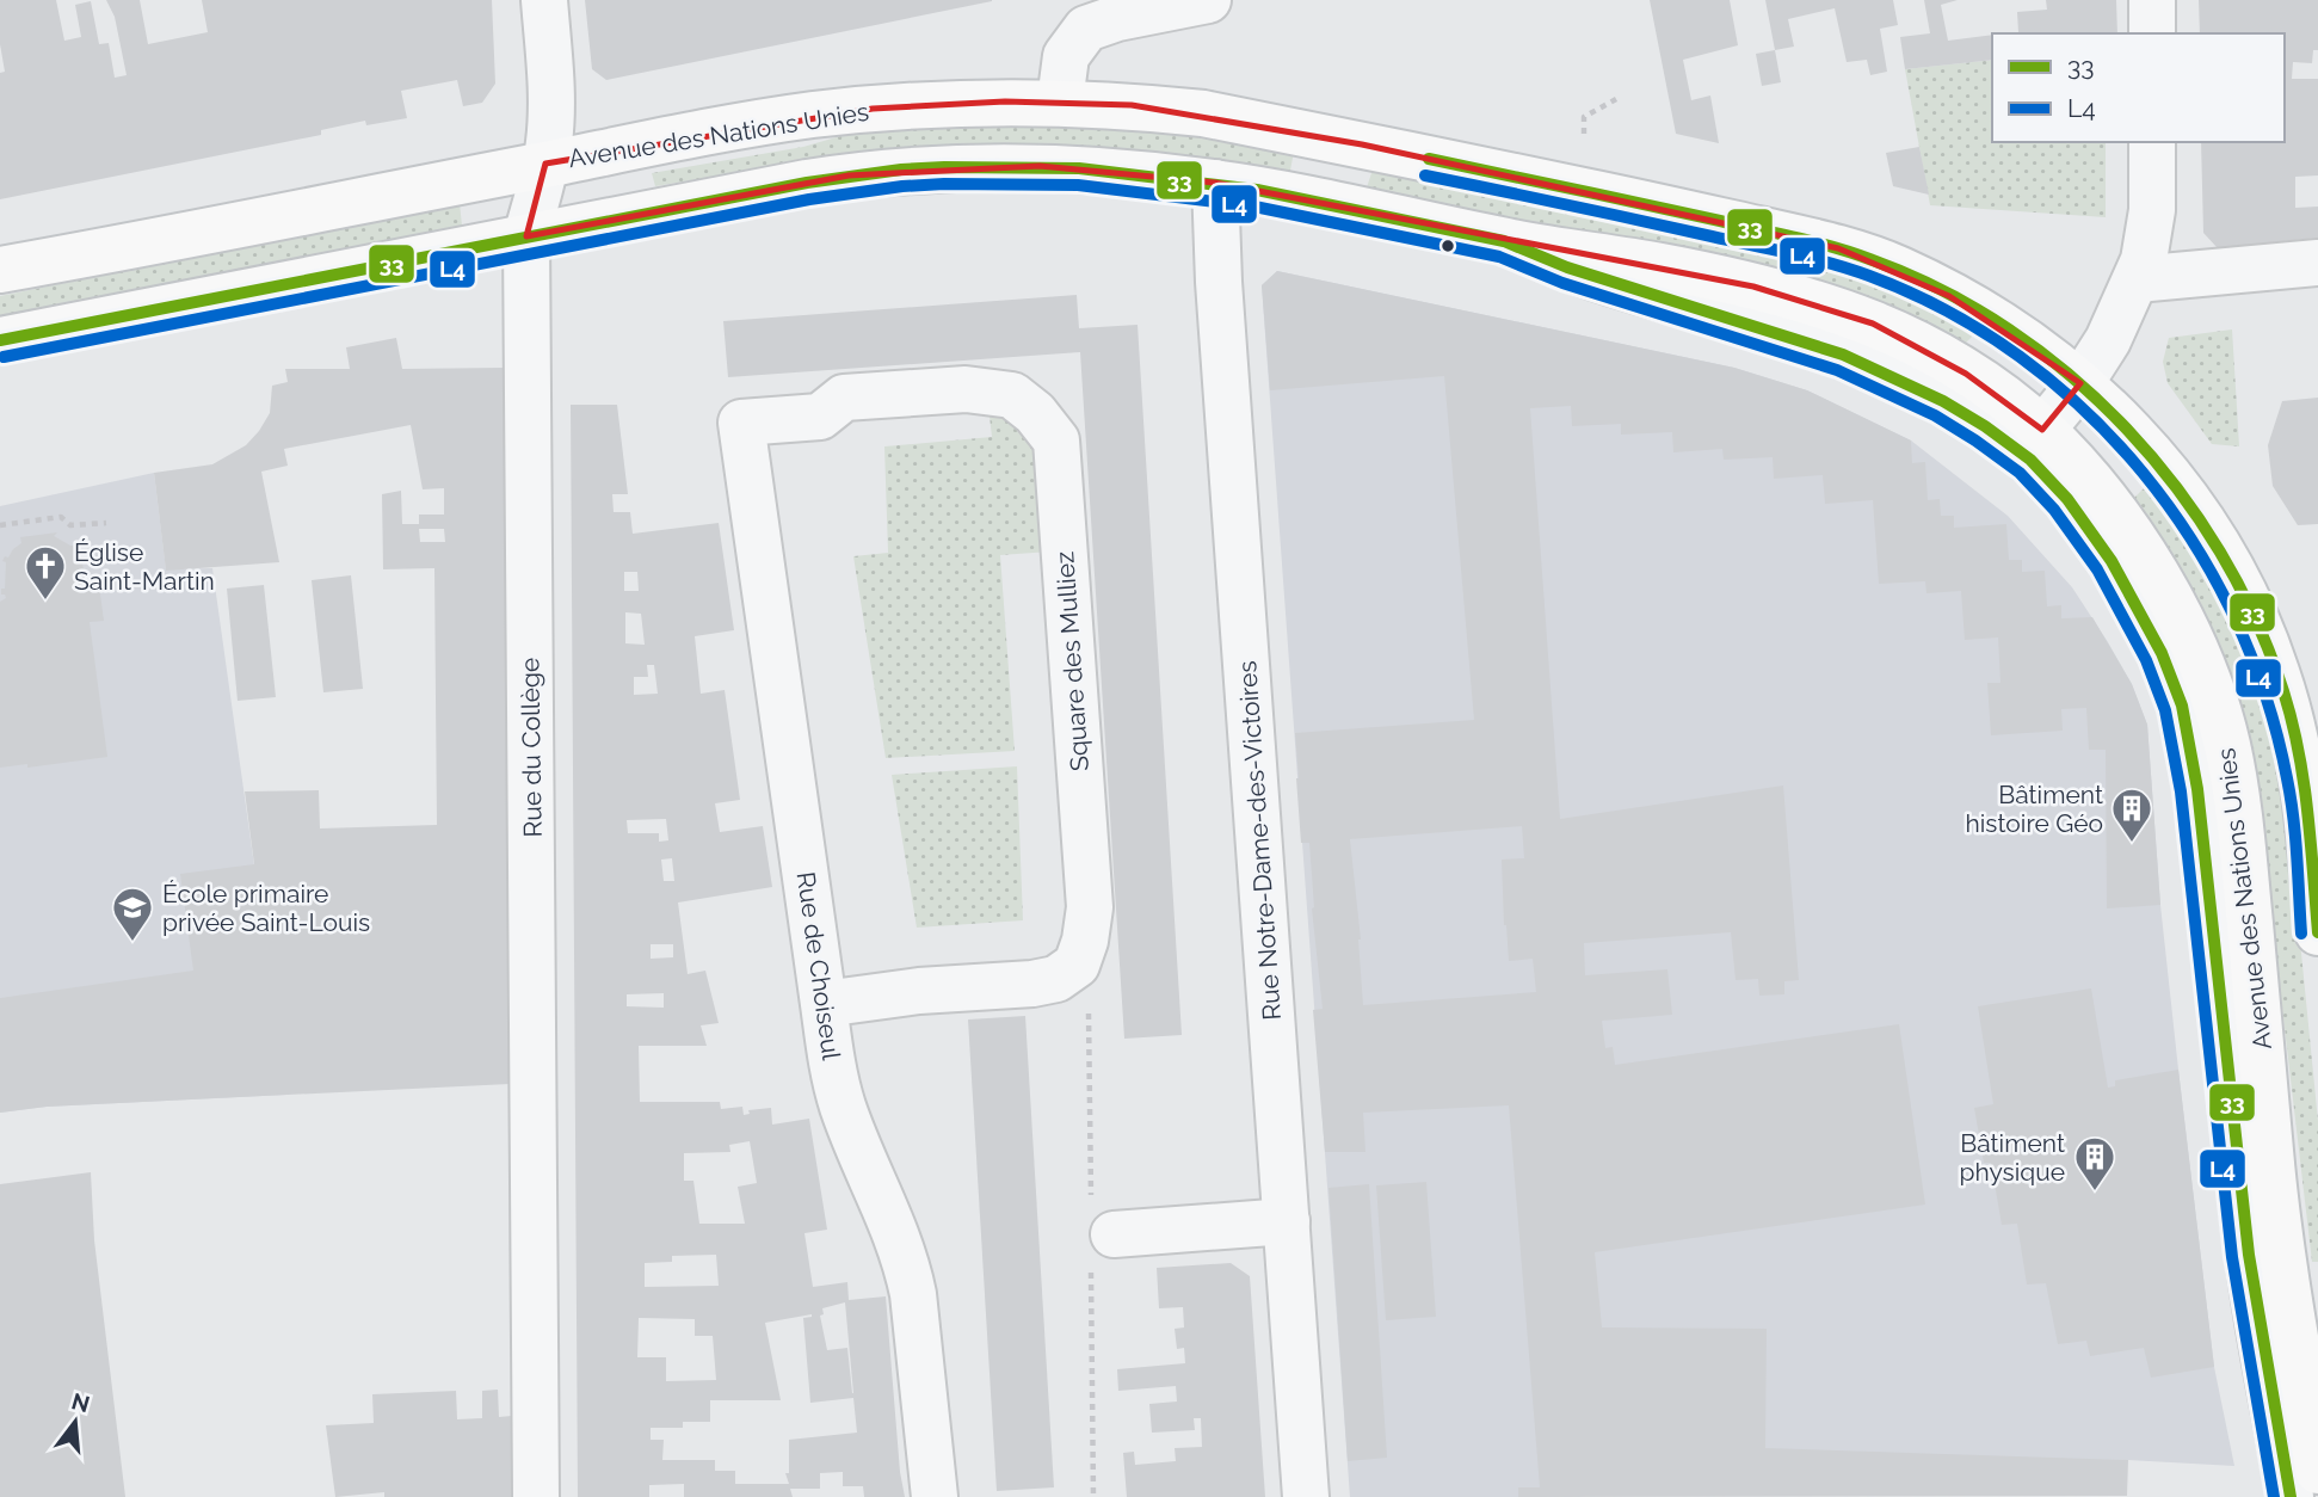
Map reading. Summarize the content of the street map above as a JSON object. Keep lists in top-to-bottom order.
{
  "streets": {
    "main road": ["Avenue des Nations Unies"],
    "street": [
      "Square des Mulliez",
      "Rue du Collège",
      "Rue Notre-Dame-des-Victoires",
      "Rue de Choiseul"
    ]
  },
  "crossings": [
    ["Avenue des Nations Unies", "Rue du Collège"],
    ["Avenue des Nations Unies", "Rue Notre-Dame-des-Victoires"],
    ["Square des Mulliez", "Rue de Choiseul"]
  ],
  "places": {
    "church": ["Église Saint-Martin"],
    "building": ["Bâtiment histoire Géo", "Bâtiment physique"],
    "school or university": ["École primaire privée Saint-Louis"]
  },
  "lines": ["transit line 33", "transit line L4"],
  "legend": ["33", "L4"],
  "north": "top"
}
